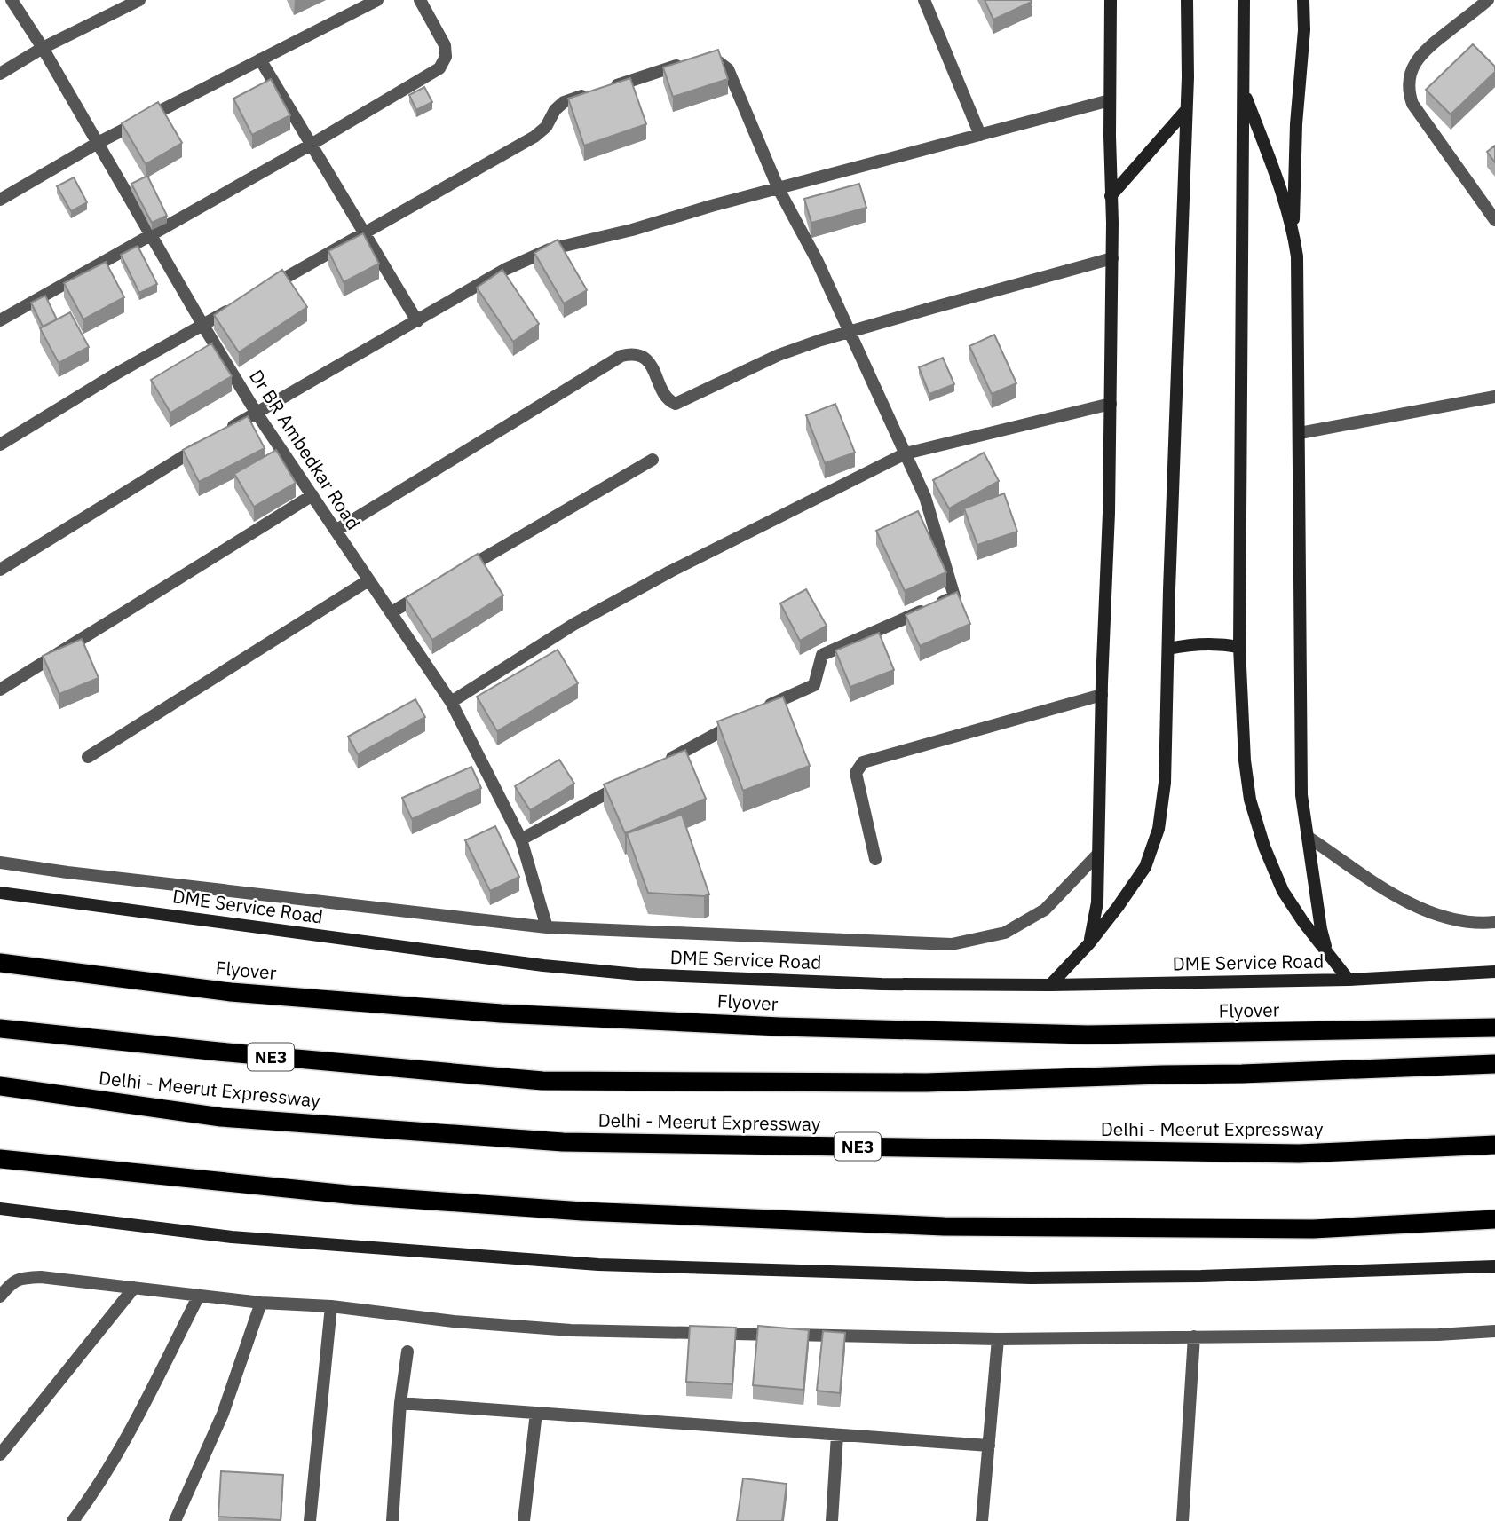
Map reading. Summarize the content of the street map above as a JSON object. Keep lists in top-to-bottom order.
{
  "streets": {
    "highway": ["Flyover", "NE3", "Delhi - Meerut Expressway"],
    "main road": ["DME Service Road"],
    "street": ["Dr BR Ambedkar Road"]
  }
}
